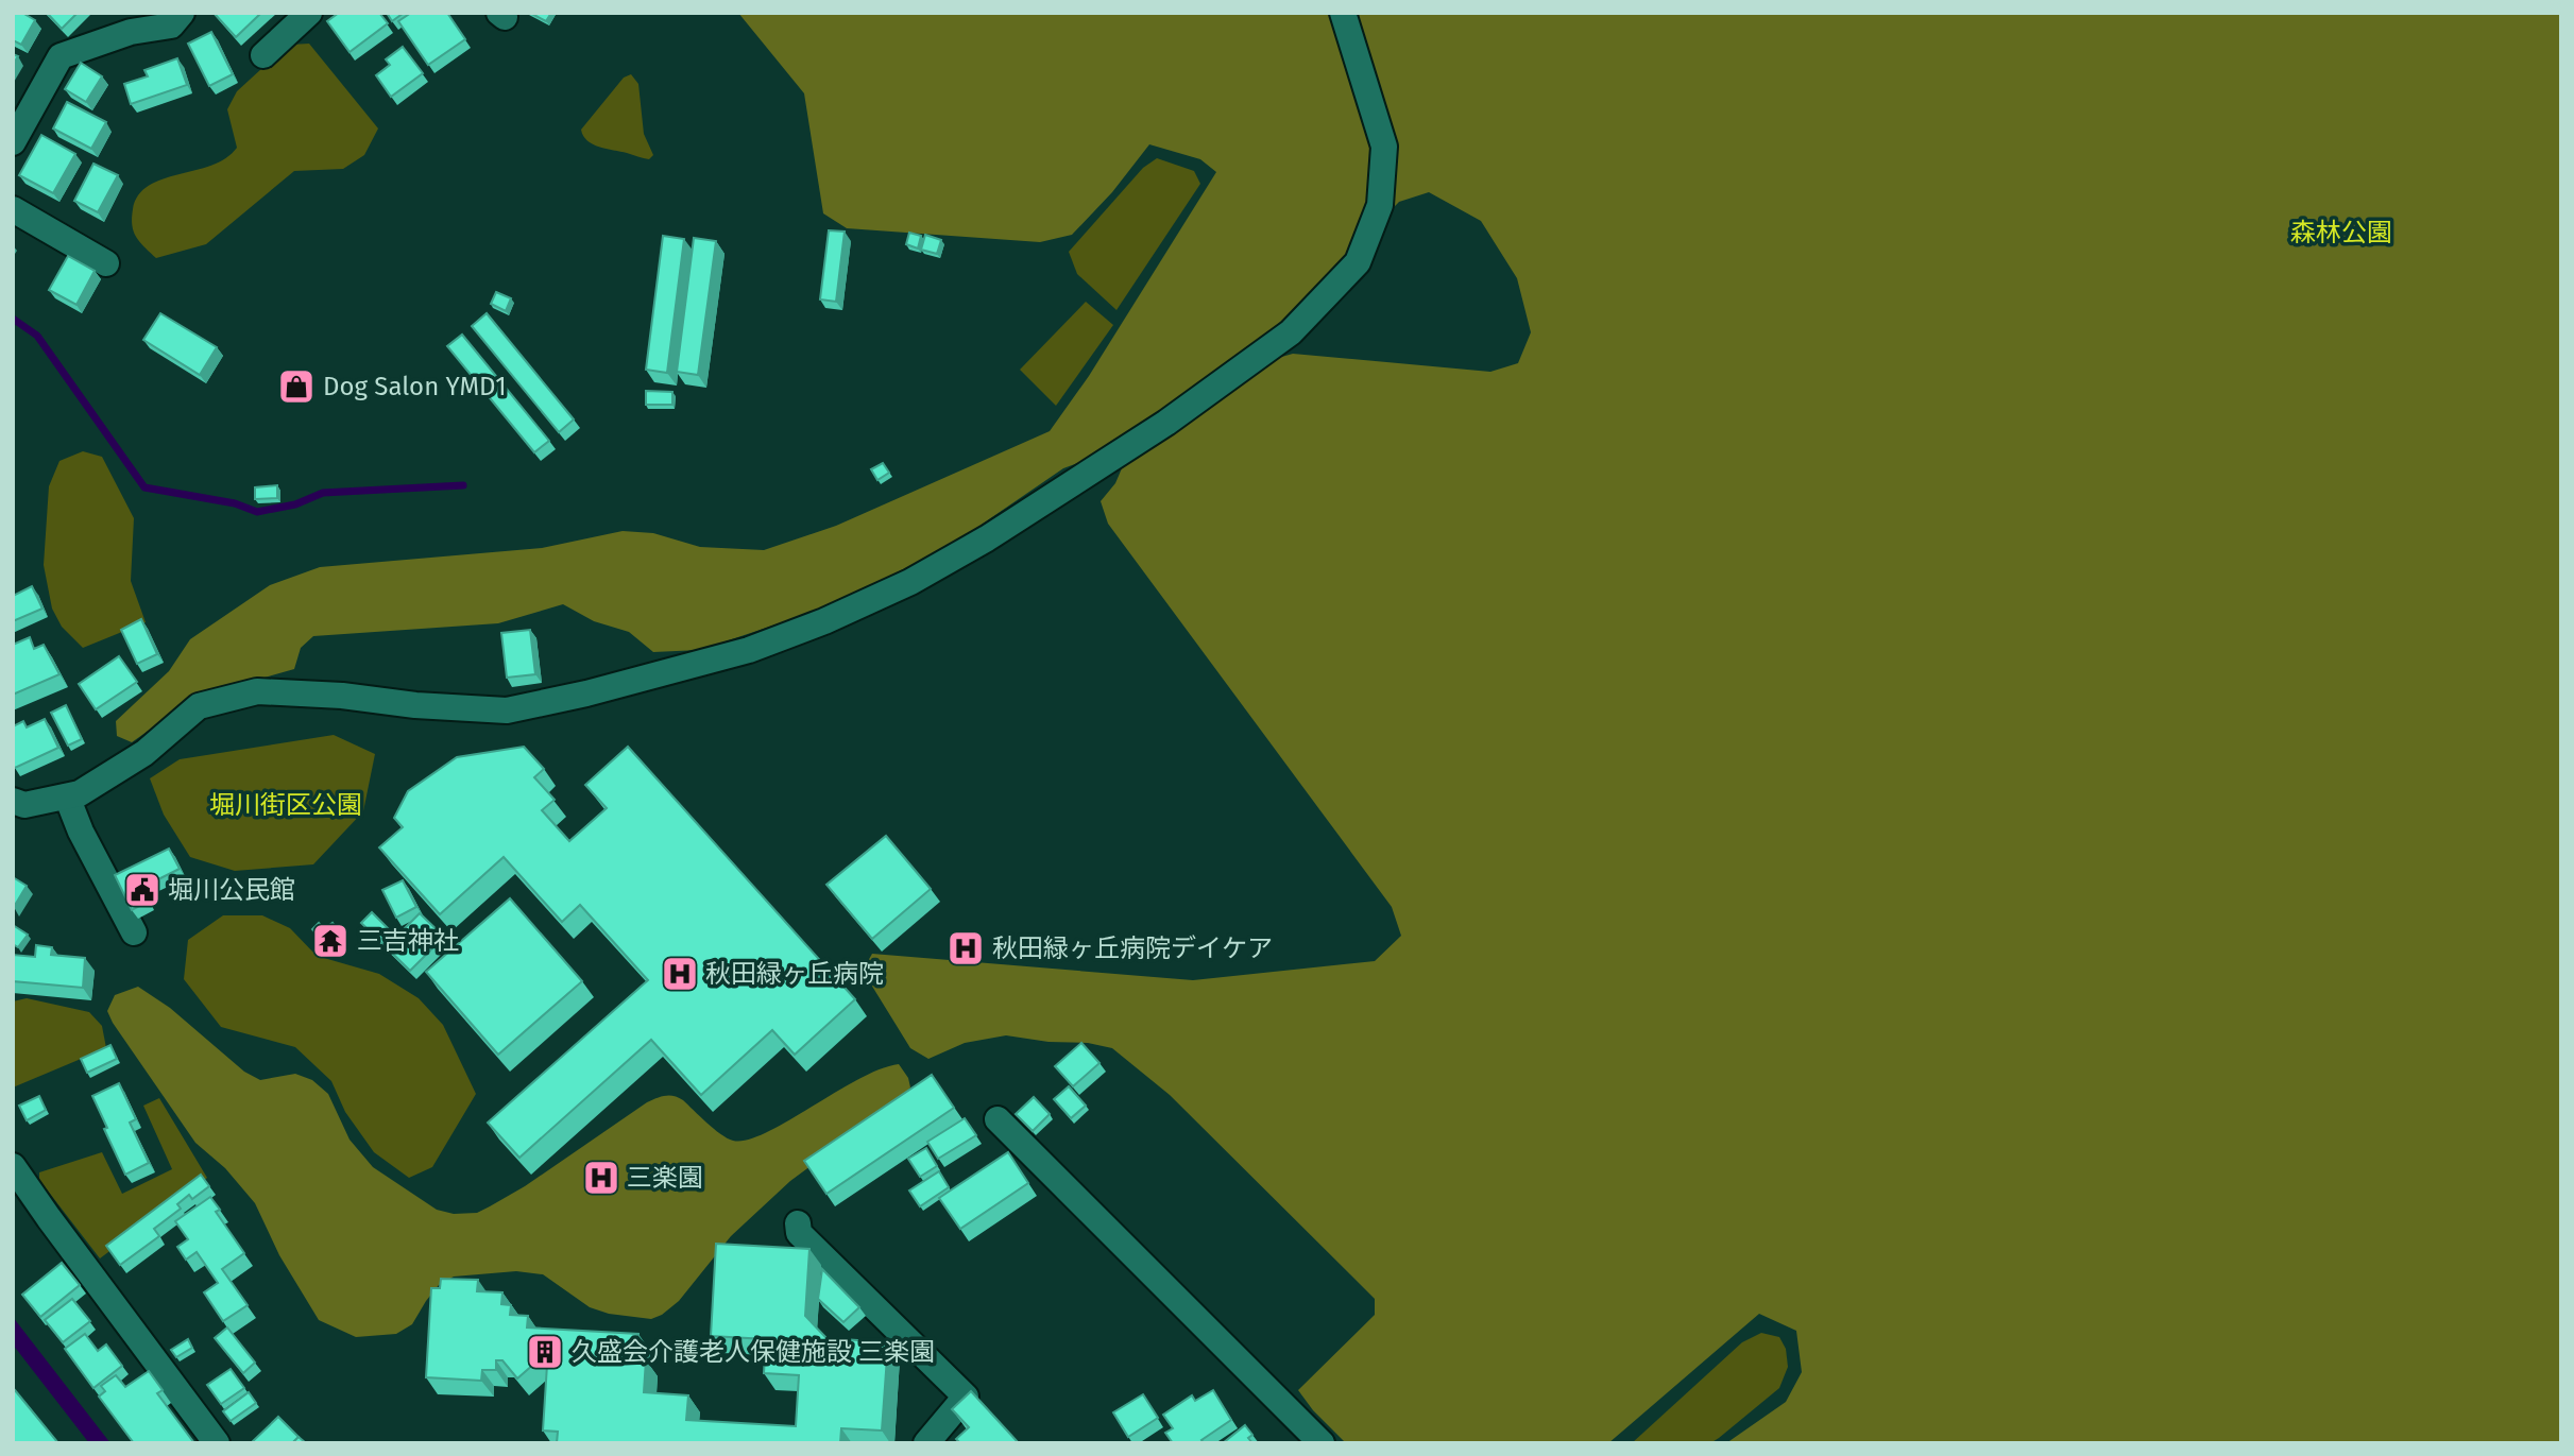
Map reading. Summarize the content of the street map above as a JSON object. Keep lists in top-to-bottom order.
{
  "parks": ["森林公園", "堀川街区公園"],
  "places": {
    "shop": ["Dog Salon YMD1"],
    "public building": ["堀川公民館"],
    "temple": ["三吉神社"],
    "hospital": ["秋田緑ヶ丘病院デイケア", "秋田緑ヶ丘病院", "三楽園"],
    "building": ["久盛会介護老人保健施設 三楽園"]
  }
}
